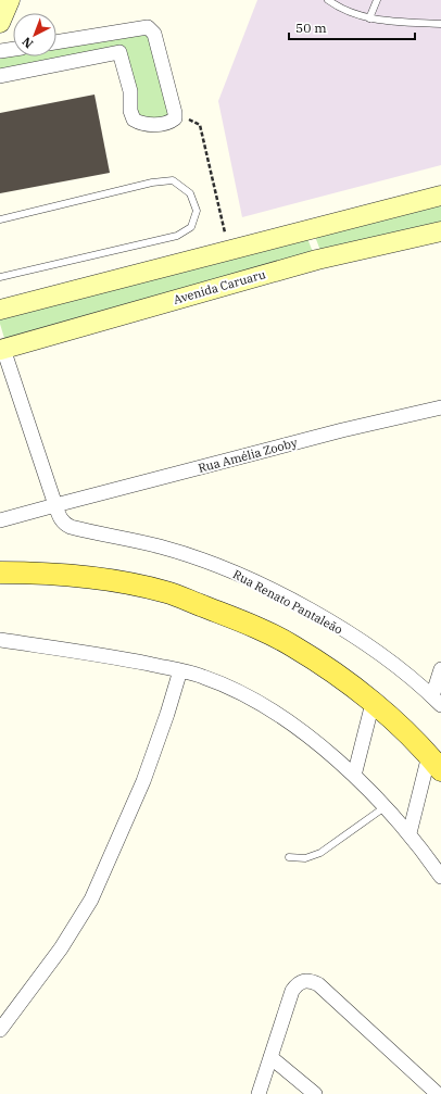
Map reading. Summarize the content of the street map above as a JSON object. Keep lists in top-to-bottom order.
{
  "streets": {
    "main road": ["Avenida Caruaru"],
    "street": ["Rua Amélia Zooby", "Rua Renato Pantaleão"]
  },
  "crossings": [
    ["Avenida Caruaru", "Rua Renato Pantaleão"],
    ["Rua Amélia Zooby", "Rua Renato Pantaleão"]
  ],
  "scale_bar": "50 m",
  "north": "bottom left"
}
